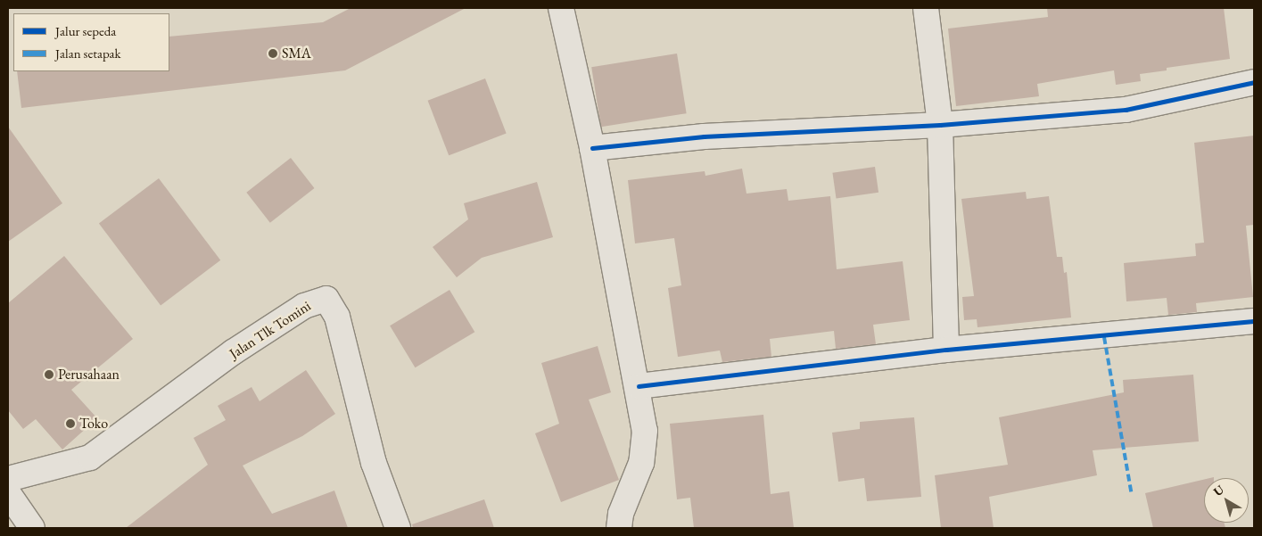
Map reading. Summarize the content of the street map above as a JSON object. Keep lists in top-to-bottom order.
{
  "streets": {
    "street": ["Jalan Tlk Tomini"]
  },
  "places": ["SMA", "Perusahaan", "Toko"],
  "legend": ["Jalur sepeda", "Jalan setapak"],
  "north": "top left"
}
